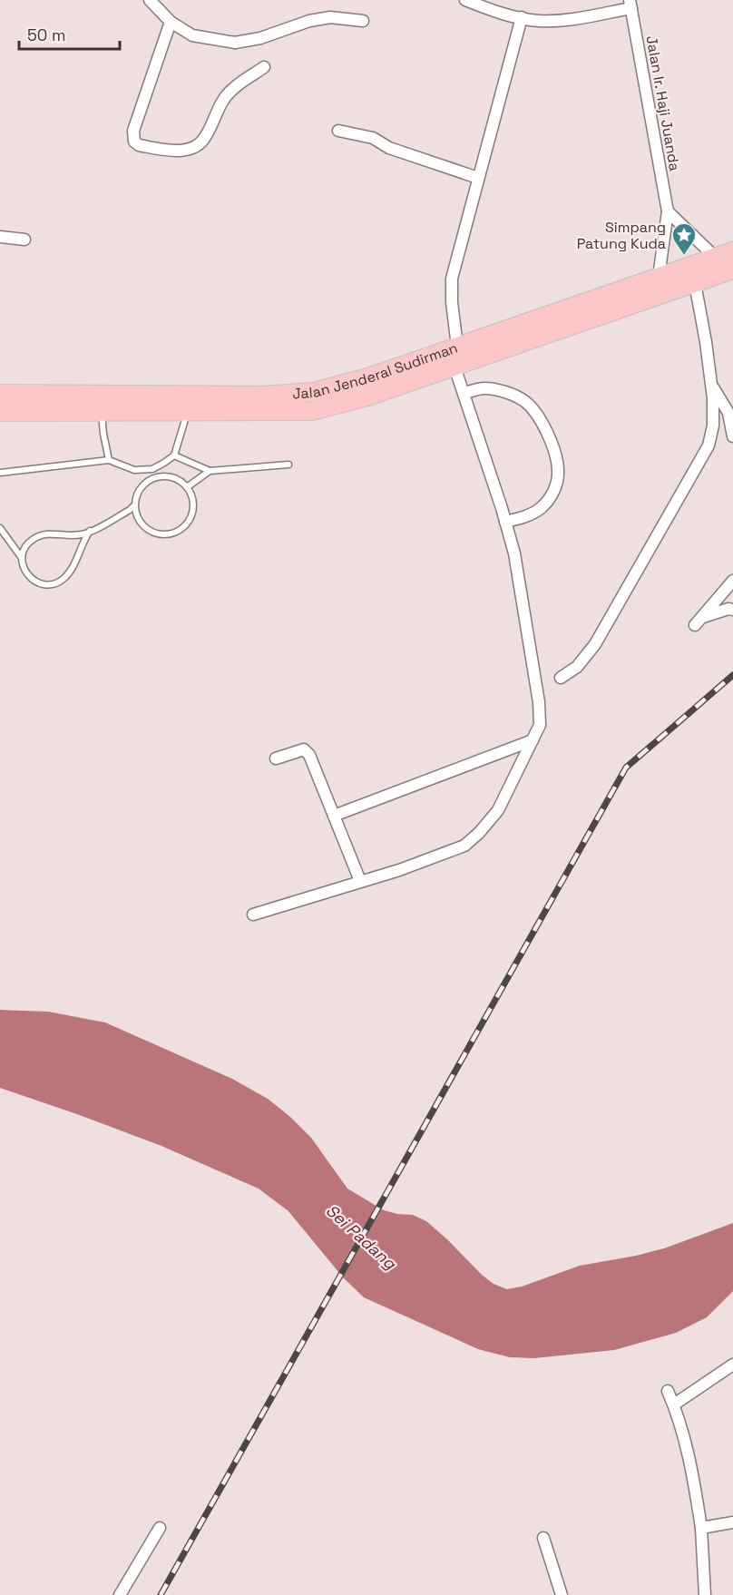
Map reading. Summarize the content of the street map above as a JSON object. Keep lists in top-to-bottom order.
{
  "streets": {
    "main road": ["Jalan Jenderal Sudirman"],
    "street": ["Jalan Ir. Haji Juanda"]
  },
  "crossings": [
    ["Jalan Ir. Haji Juanda", "Jalan Jenderal Sudirman"]
  ],
  "water": ["Sei Padang"],
  "places": {
    "place": ["Simpang Patung Kuda"]
  },
  "scale_bar": "50 m"
}
